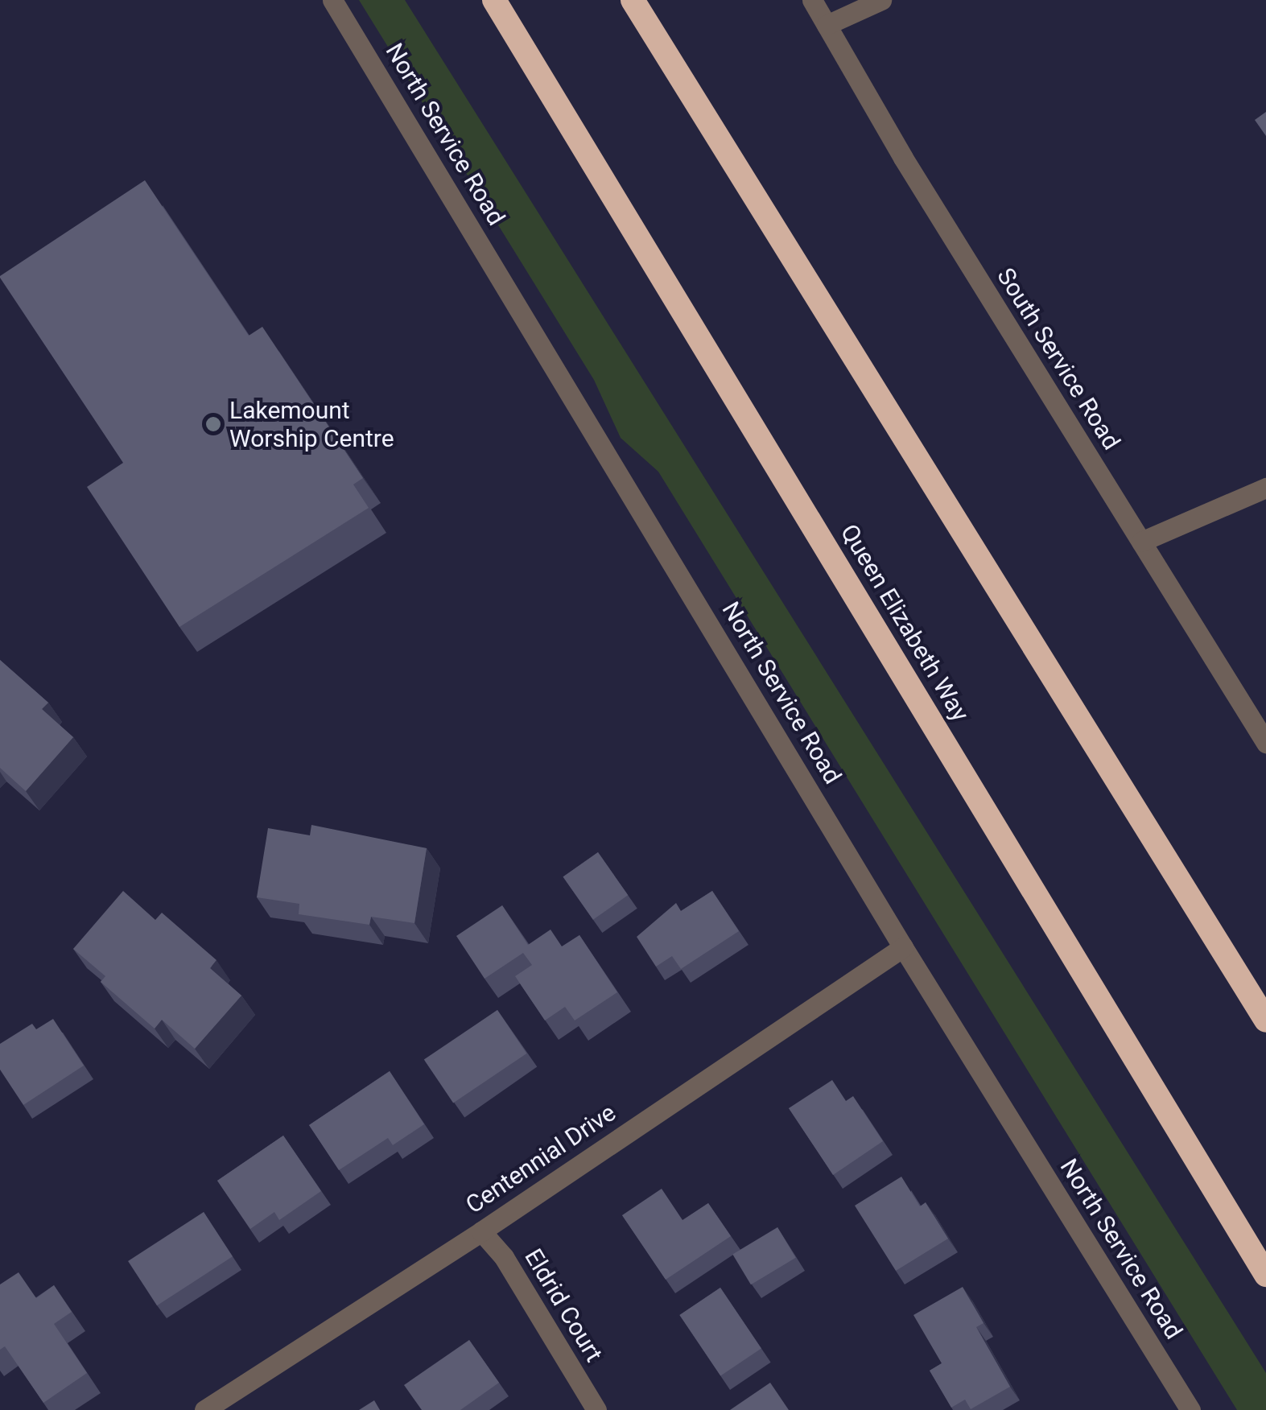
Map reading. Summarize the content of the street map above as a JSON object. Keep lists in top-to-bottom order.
{
  "streets": {
    "highway": ["Queen Elizabeth Way"],
    "street": [
      "North Service Road",
      "South Service Road",
      "Centennial Drive",
      "Eldrid Court"
    ]
  },
  "crossings": [
    ["North Service Road", "Centennial Drive"],
    ["Centennial Drive", "Eldrid Court"]
  ],
  "places": ["Lakemount Worship Centre"]
}
